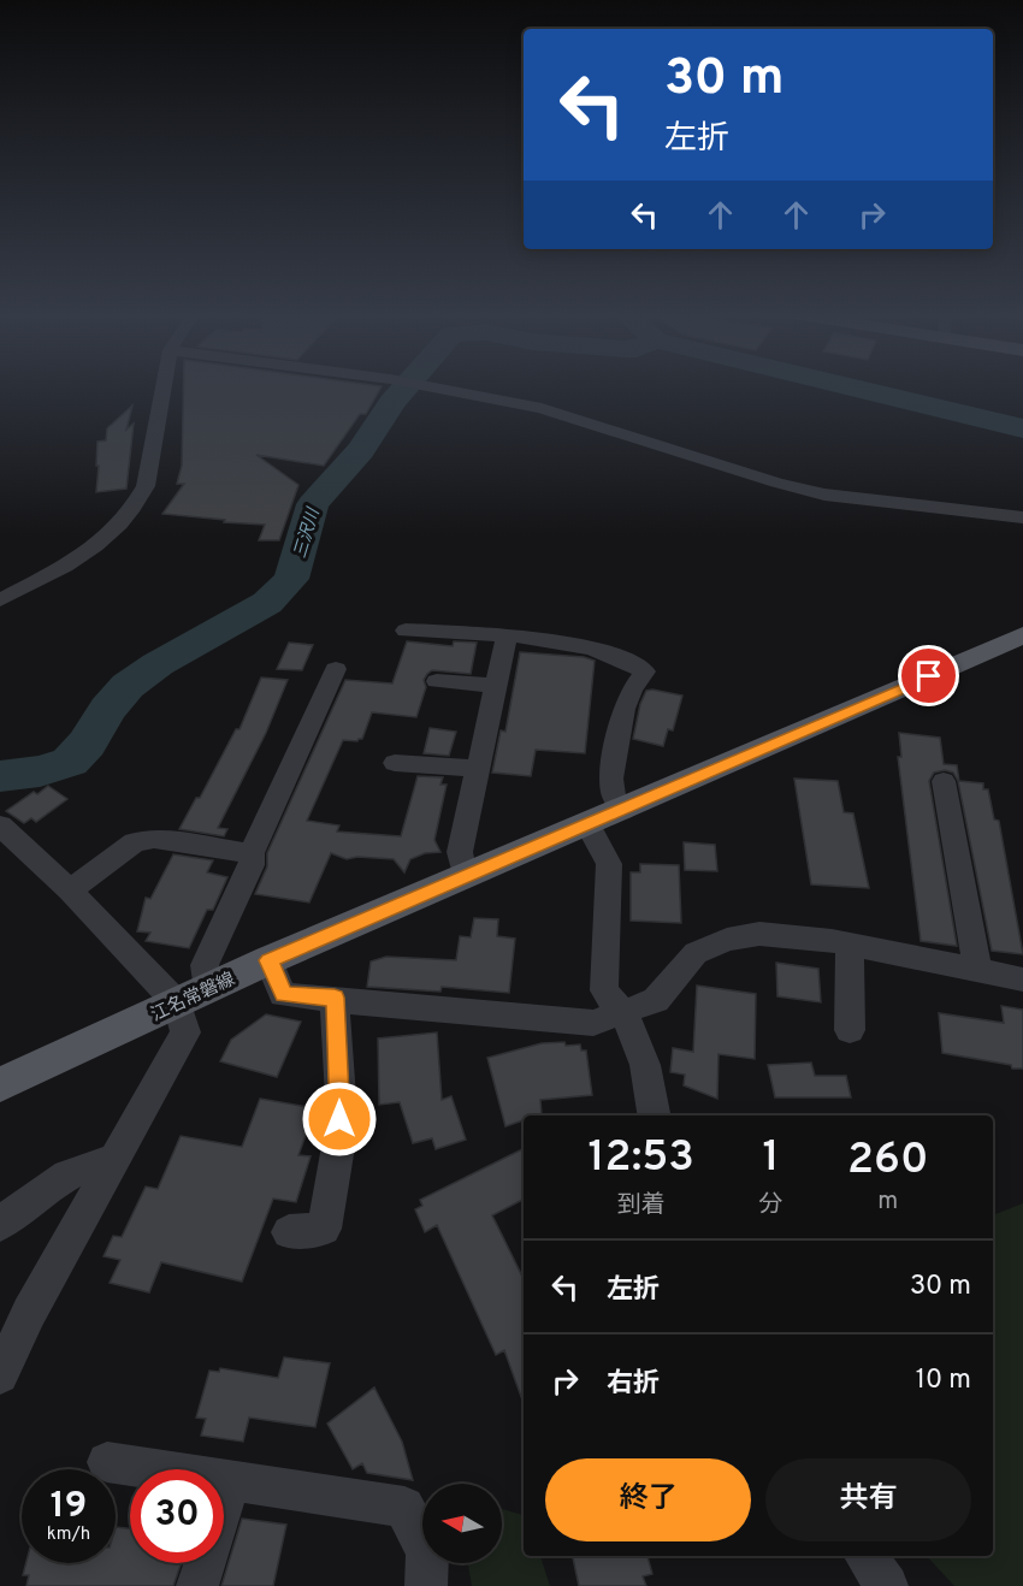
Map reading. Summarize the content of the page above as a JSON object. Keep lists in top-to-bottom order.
{
  "streets": {
    "main road": ["江名常磐線"]
  },
  "water": ["三沢川"],
  "north": "left",
  "page": {
    "turn": ["30 m", "左折"],
    "eta": [
      "12:53",
      "到着",
      "1",
      "分",
      "260",
      "m"
    ],
    "list": [
      {
        "name": "左折",
        "value": "30 m"
      },
      {
        "name": "右折",
        "value": "10 m"
      }
    ],
    "buttons": ["終了", "共有"],
    "speed": "19 km/h",
    "limit": "30"
  }
}
